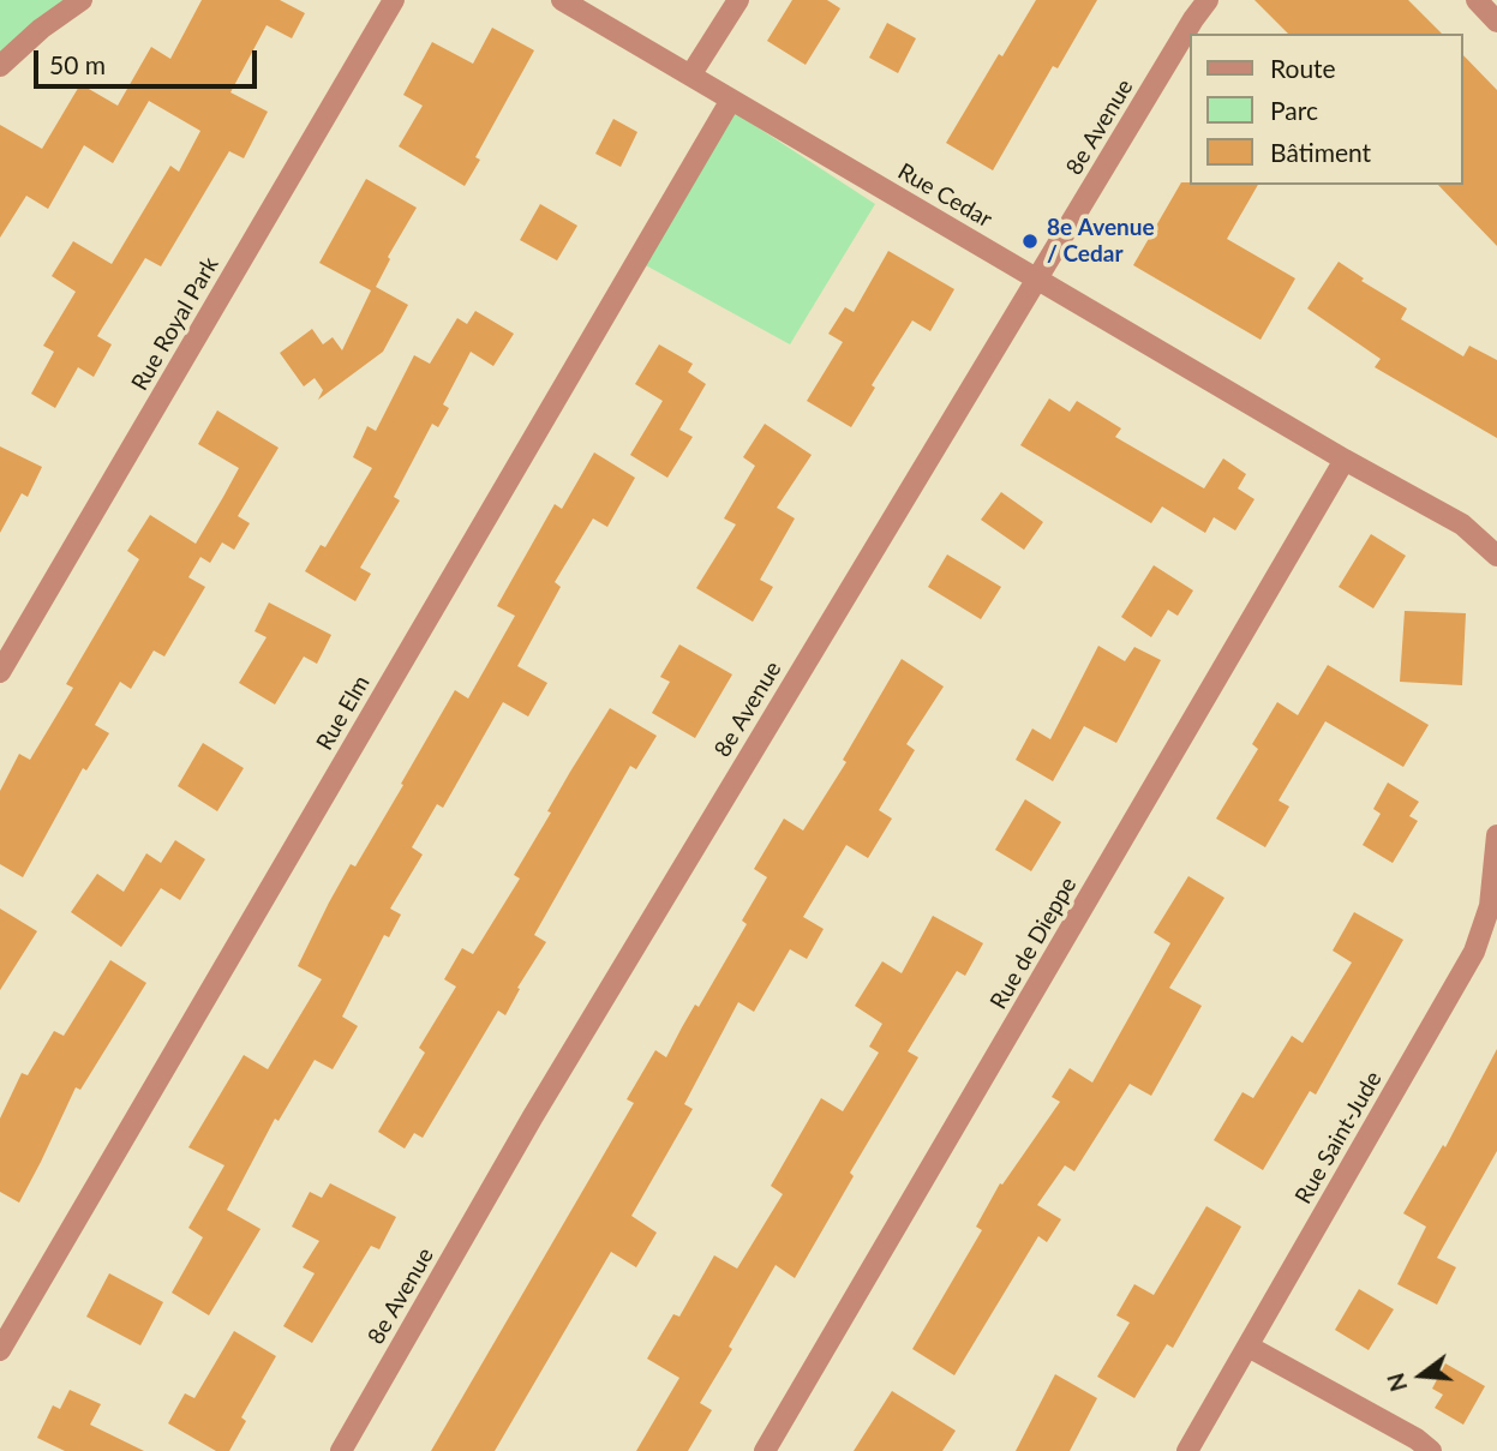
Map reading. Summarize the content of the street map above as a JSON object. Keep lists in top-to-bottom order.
{
  "streets": {
    "street": [
      "8e Avenue",
      "Rue Cedar",
      "Rue Royal Park",
      "Rue Elm",
      "Rue de Dieppe",
      "Rue Saint-Jude"
    ]
  },
  "crossings": [
    ["8e Avenue", "Rue Cedar"],
    ["Rue Cedar", "Rue Elm"],
    ["Rue Cedar", "Rue de Dieppe"]
  ],
  "places": ["8e Avenue / Cedar"],
  "legend": ["Route", "Parc", "Bâtiment"],
  "scale_bar": "50 m",
  "north": "left"
}
